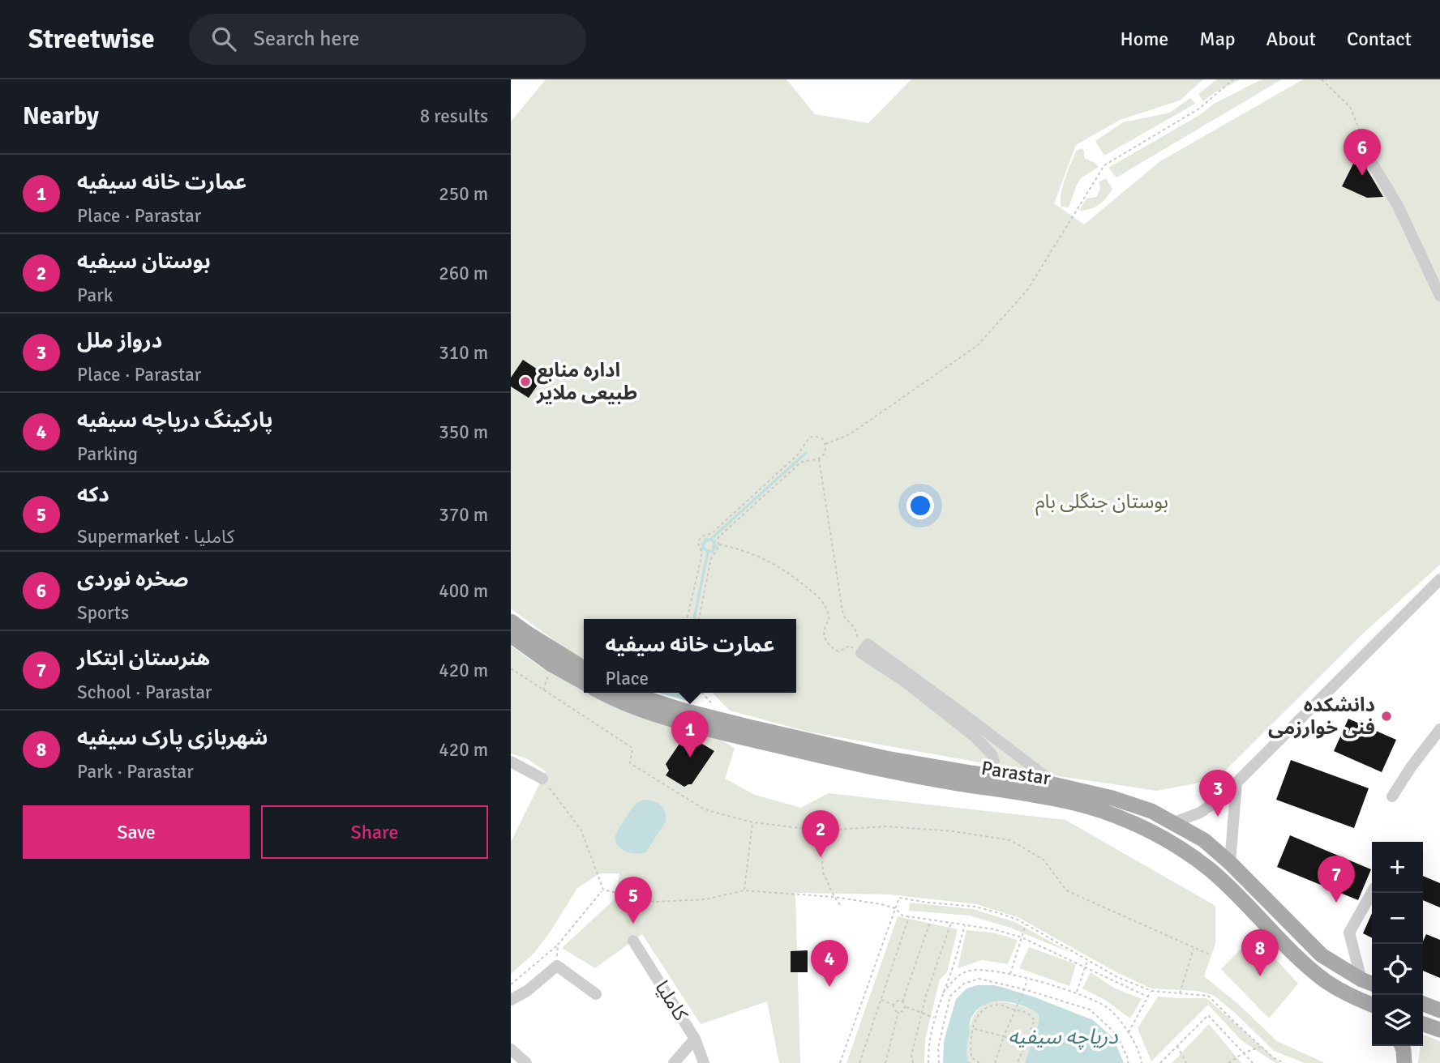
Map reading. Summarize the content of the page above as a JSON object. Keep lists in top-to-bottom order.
{
  "streets": {
    "main road": ["Parastar"],
    "street": ["کاملیا"]
  },
  "water": ["دریاچه سیفیه"],
  "parks": ["بوستان جنگلی بام"],
  "places": ["اداره منابع طبیعی ملایر", "دانشکده فنی خوارزمی"],
  "page": {
    "header": "Streetwise",
    "search": "Search here",
    "nav": [
      "Home",
      "Map",
      "About",
      "Contact"
    ],
    "heading": ["Nearby", "8 results"],
    "pins": [
      "6",
      "1",
      "3",
      "2",
      "7",
      "5",
      "8",
      "4"
    ],
    "list": [
      {
        "mark": "1",
        "name": "عمارت خانه سیفیه",
        "note": "Place · Parastar",
        "value": "250 m"
      },
      {
        "mark": "2",
        "name": "بوستان سیفیه",
        "note": "Park",
        "value": "260 m"
      },
      {
        "mark": "3",
        "name": "درواز ملل",
        "note": "Place · Parastar",
        "value": "310 m"
      },
      {
        "mark": "4",
        "name": "پارکینگ دریاچه سیفیه",
        "note": "Parking",
        "value": "350 m"
      },
      {
        "mark": "5",
        "name": "دکه",
        "note": "Supermarket · کاملیا",
        "value": "370 m"
      },
      {
        "mark": "6",
        "name": "صخره نوردی",
        "note": "Sports",
        "value": "400 m"
      },
      {
        "mark": "7",
        "name": "هنرستان ابتکار",
        "note": "School · Parastar",
        "value": "420 m"
      },
      {
        "mark": "8",
        "name": "شهربازی پارک سیفیه",
        "note": "Park · Parastar",
        "value": "420 m"
      }
    ],
    "popup": ["عمارت خانه سیفیه", "Place"],
    "buttons": ["Save", "Share"],
    "map_buttons": ["+", "−"]
  }
}
